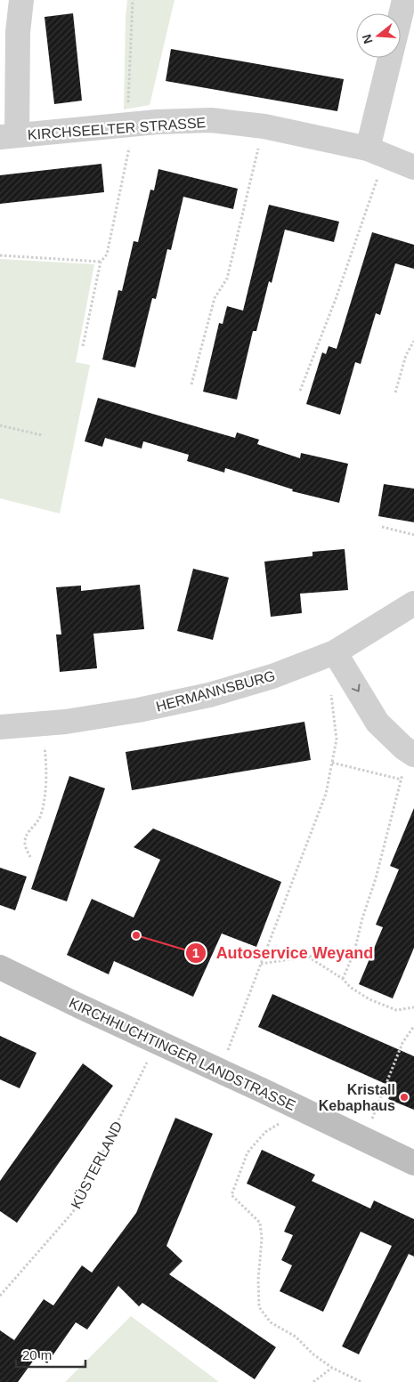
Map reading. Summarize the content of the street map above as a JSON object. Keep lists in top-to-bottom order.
{
  "streets": {
    "main road": ["KIRCHHUCHTINGER LANDSTRASSE"],
    "street": ["KIRCHSEELTER STRASSE", "HERMANNSBURG"],
    "path": ["KÜSTERLAND"]
  },
  "crossings": [
    ["KIRCHHUCHTINGER LANDSTRASSE", "KÜSTERLAND"]
  ],
  "places": ["Autoservice Weyand", "Kristall Kebaphaus"],
  "scale_bar": "20 m",
  "north": "left"
}
